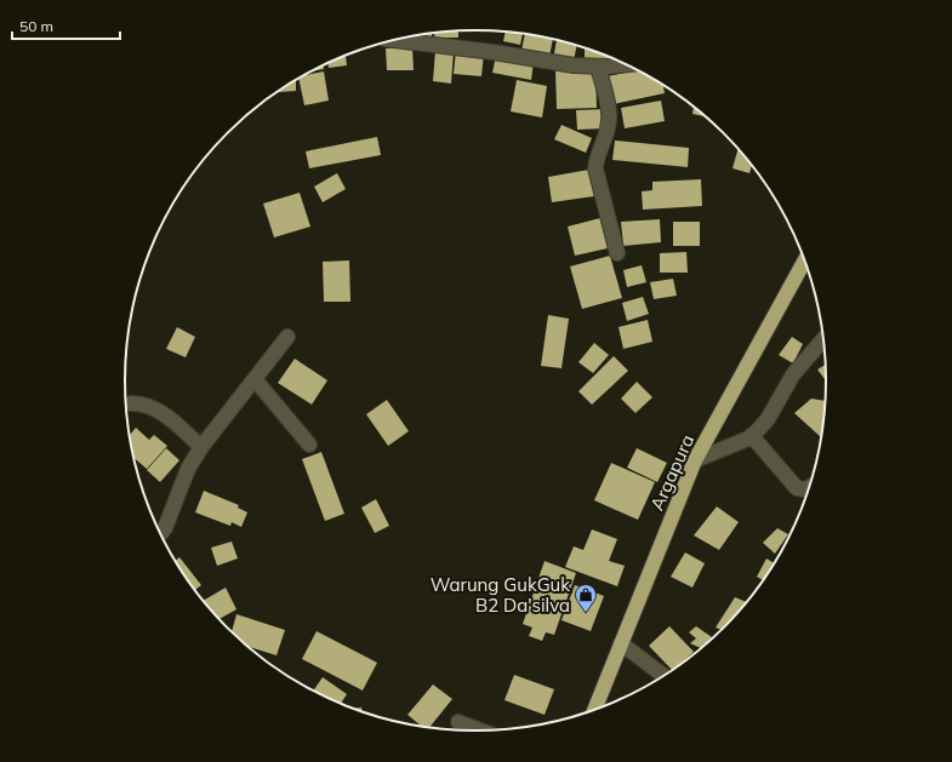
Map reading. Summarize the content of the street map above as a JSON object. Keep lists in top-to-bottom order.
{
  "streets": {
    "highway": ["Argapura"]
  },
  "places": {
    "shop": ["Warung GukGuk B2 Da'silva"]
  },
  "scale_bar": "50 m"
}
